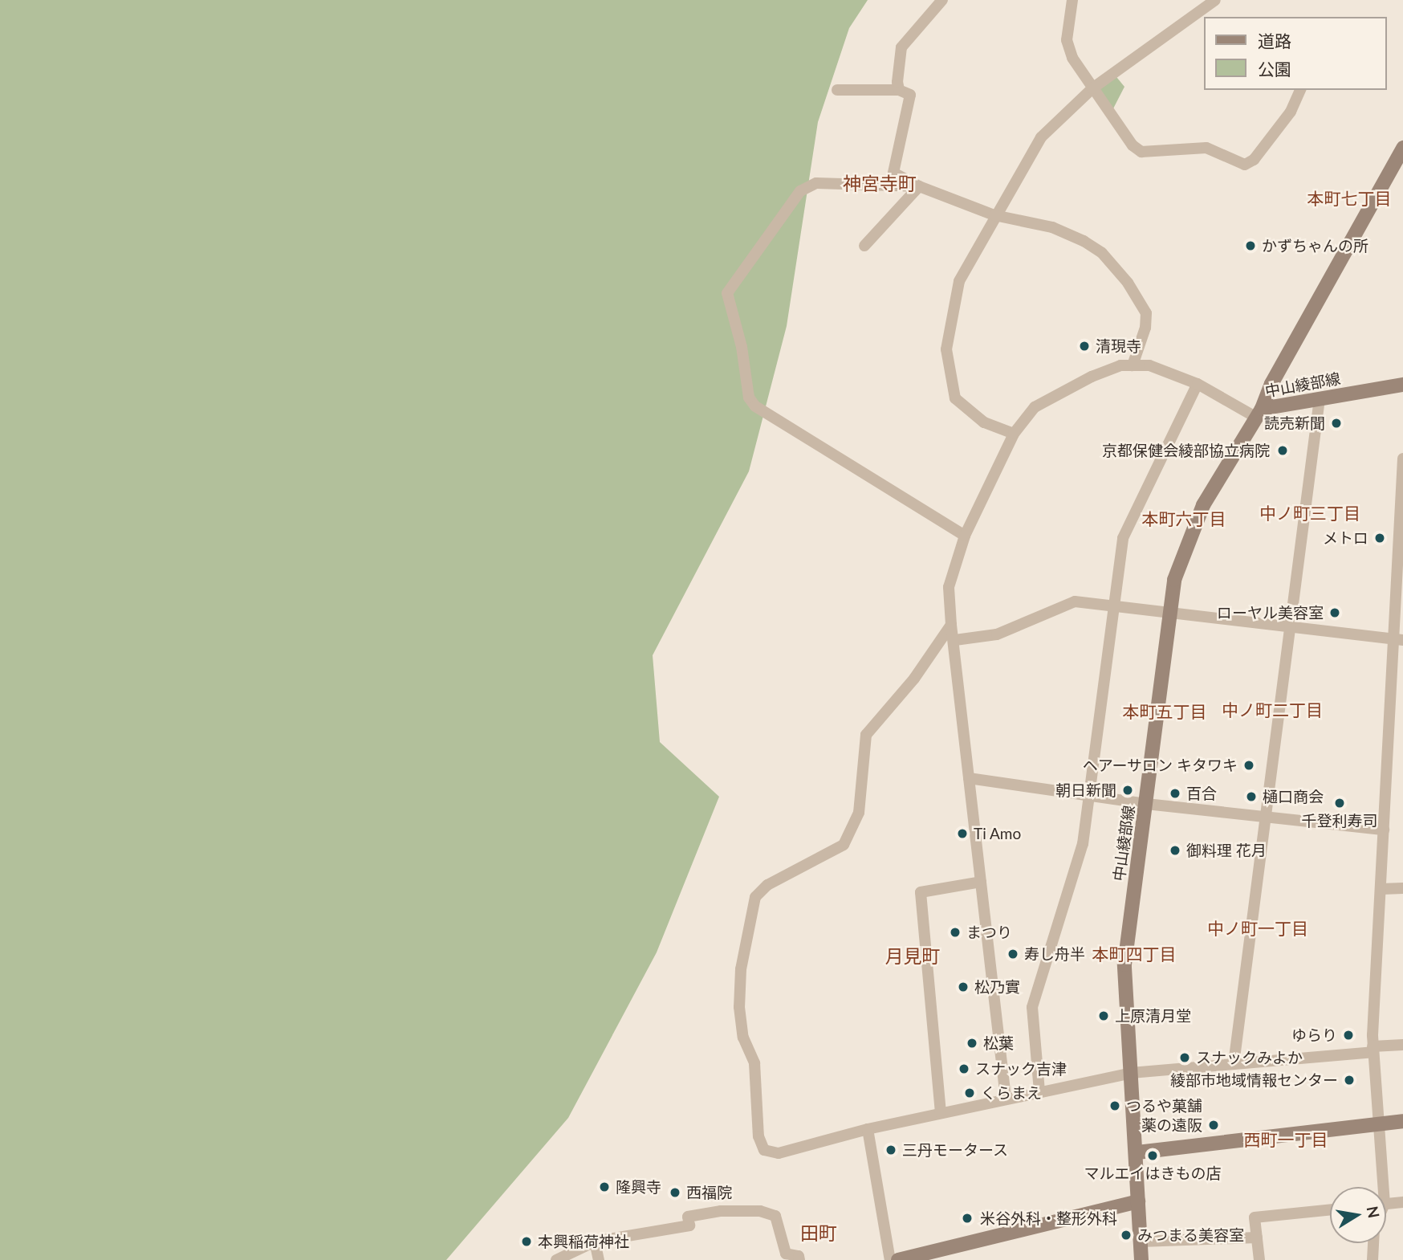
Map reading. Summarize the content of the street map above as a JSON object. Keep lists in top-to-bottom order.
{
  "streets": {
    "main road": ["中山綾部線"]
  },
  "districts": [
    "神宮寺町",
    "本町七丁目",
    "中ノ町三丁目",
    "本町六丁目",
    "中ノ町二丁目",
    "本町五丁目",
    "中ノ町一丁目",
    "本町四丁目",
    "月見町",
    "西町一丁目",
    "田町"
  ],
  "places": [
    "かずちゃんの所",
    "清現寺",
    "読売新聞",
    "京都保健会綾部協立病院",
    "メトロ",
    "ローヤル美容室",
    "ヘアーサロン キタワキ",
    "朝日新聞",
    "百合",
    "樋口商会",
    "千登利寿司",
    "Ti Amo",
    "御料理 花月",
    "まつり",
    "寿し舟半",
    "松乃實",
    "上原清月堂",
    "ゆらり",
    "松葉",
    "スナックみよか",
    "スナック吉津",
    "綾部市地域情報センター",
    "くらまえ",
    "つるや菓舗",
    "薬の遠阪",
    "三丹モータース",
    "マルエイはきもの店",
    "隆興寺",
    "西福院",
    "米谷外科・整形外科",
    "みつまる美容室",
    "本興稲荷神社"
  ],
  "legend": ["道路", "公園"],
  "north": "right"
}
